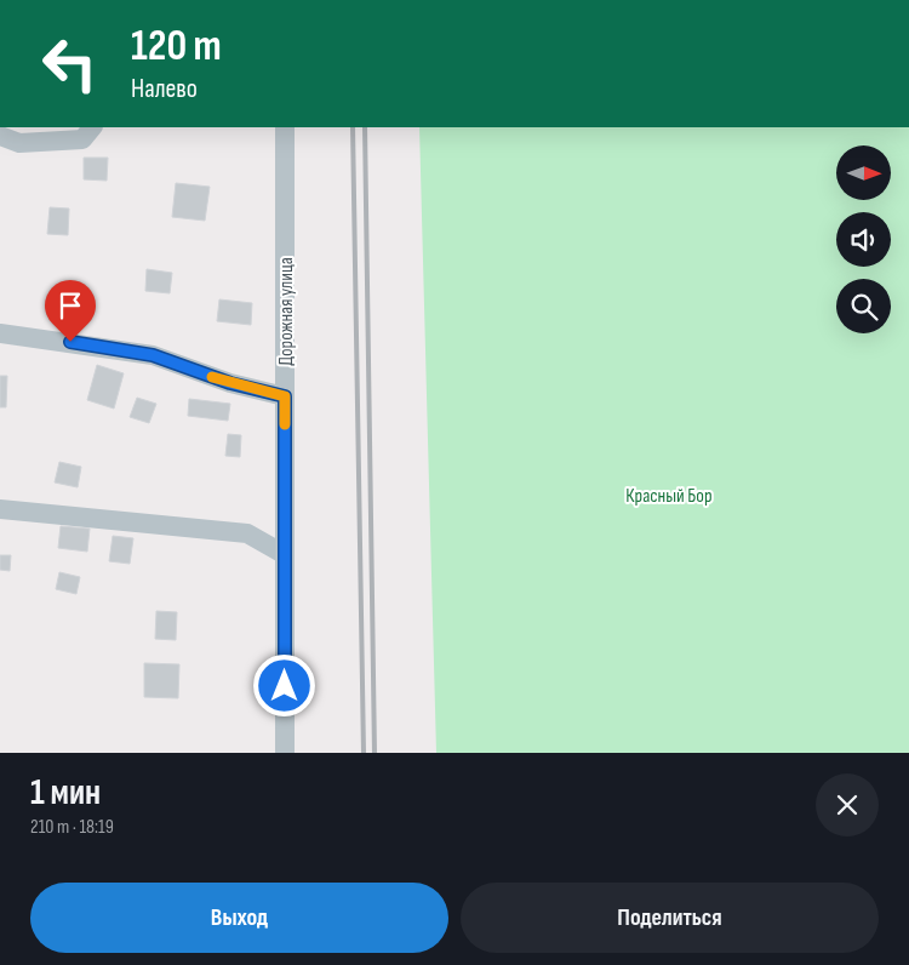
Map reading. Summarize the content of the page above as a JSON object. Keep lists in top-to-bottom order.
{
  "streets": {
    "street": ["Дорожная улица"]
  },
  "parks": ["Красный Бор"],
  "north": "right",
  "page": {
    "turn": ["120 m", "Налево"],
    "heading": ["1 мин", "210 m · 18:19"],
    "buttons": ["Выход", "Поделиться"]
  }
}
